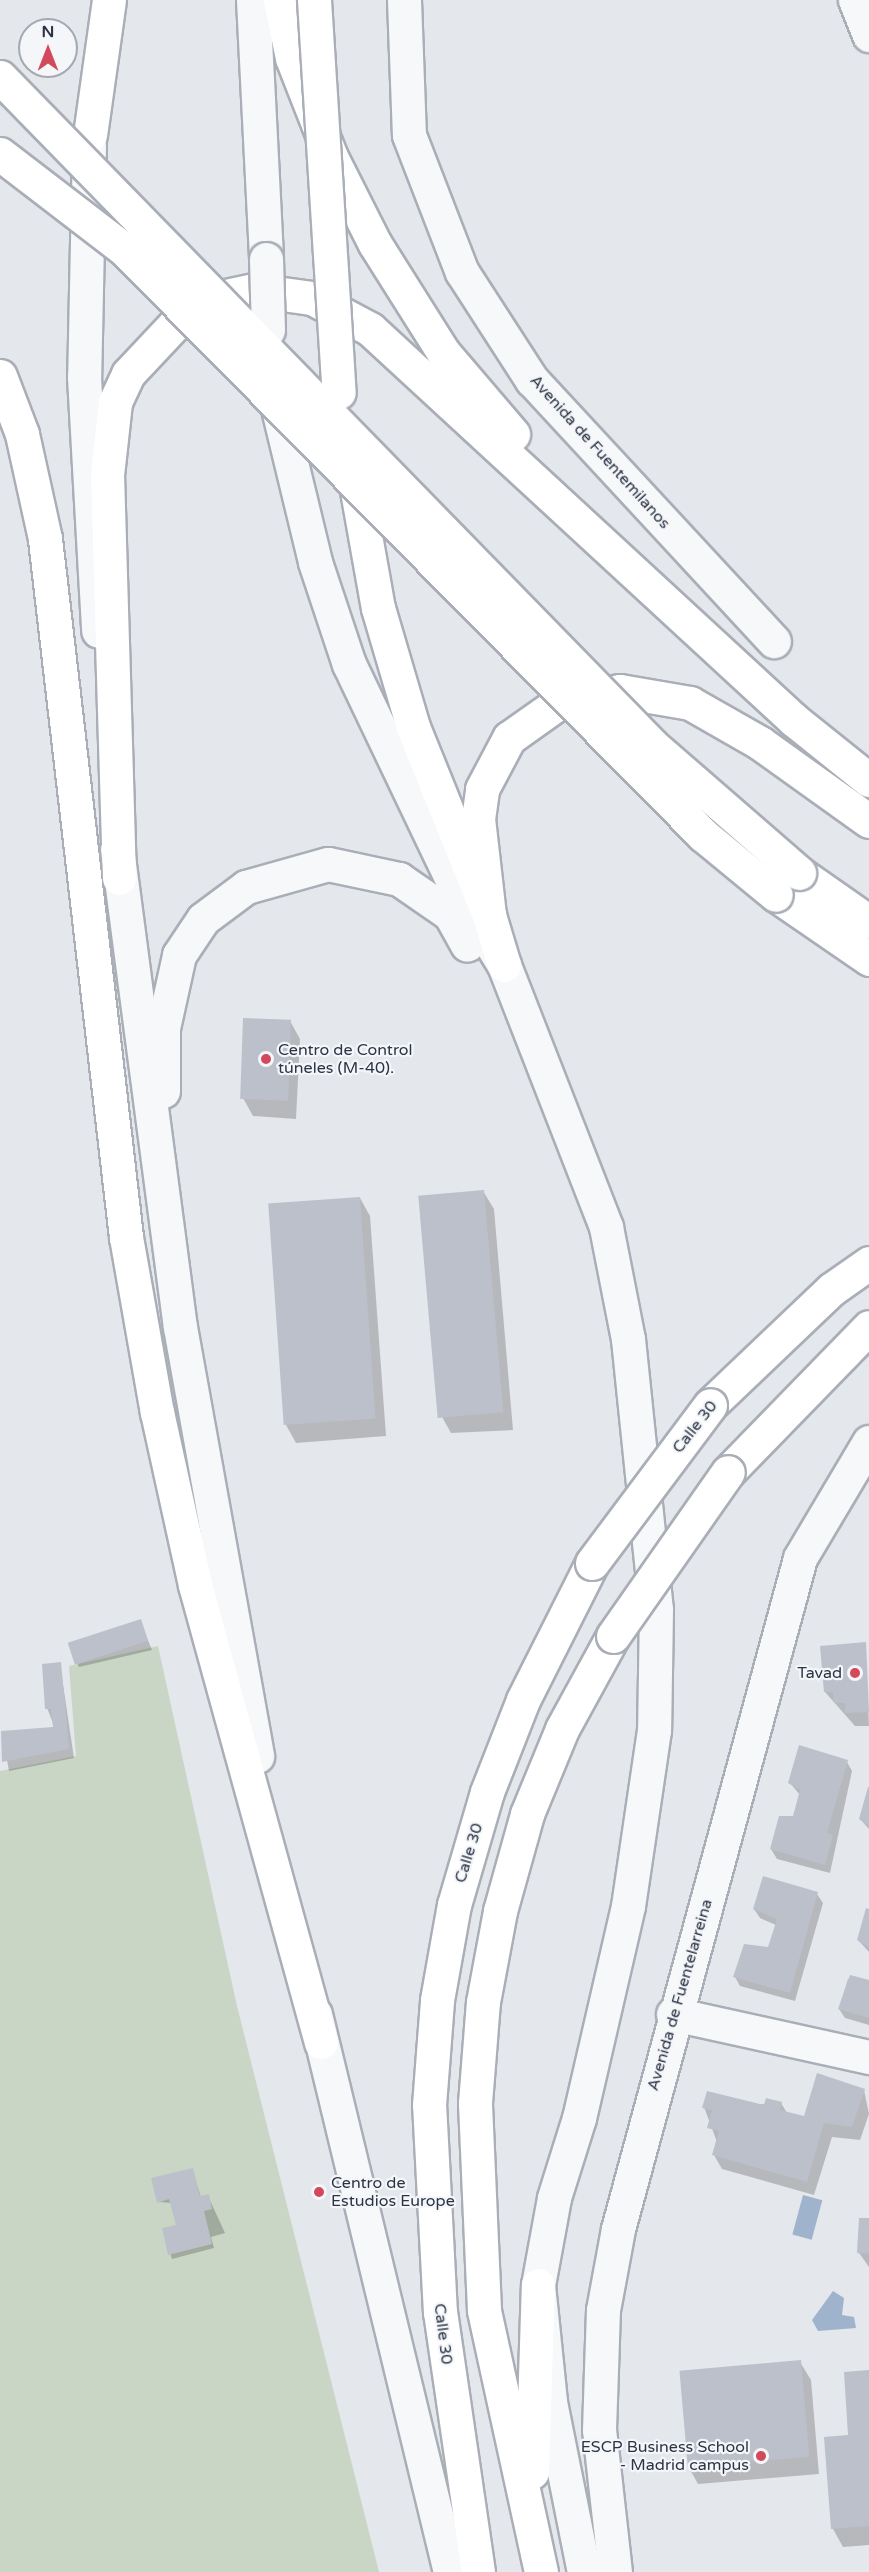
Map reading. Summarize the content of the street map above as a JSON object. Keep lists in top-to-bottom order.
{
  "streets": {
    "main road": ["Calle 30"],
    "street": ["Avenida de Fuentemilanos", "Avenida de Fuentelarreina"]
  },
  "places": [
    "Centro de Control túneles (M-40).",
    "Tavad",
    "Centro de Estudios Europe",
    "ESCP Business School - Madrid campus"
  ],
  "north": "top"
}
